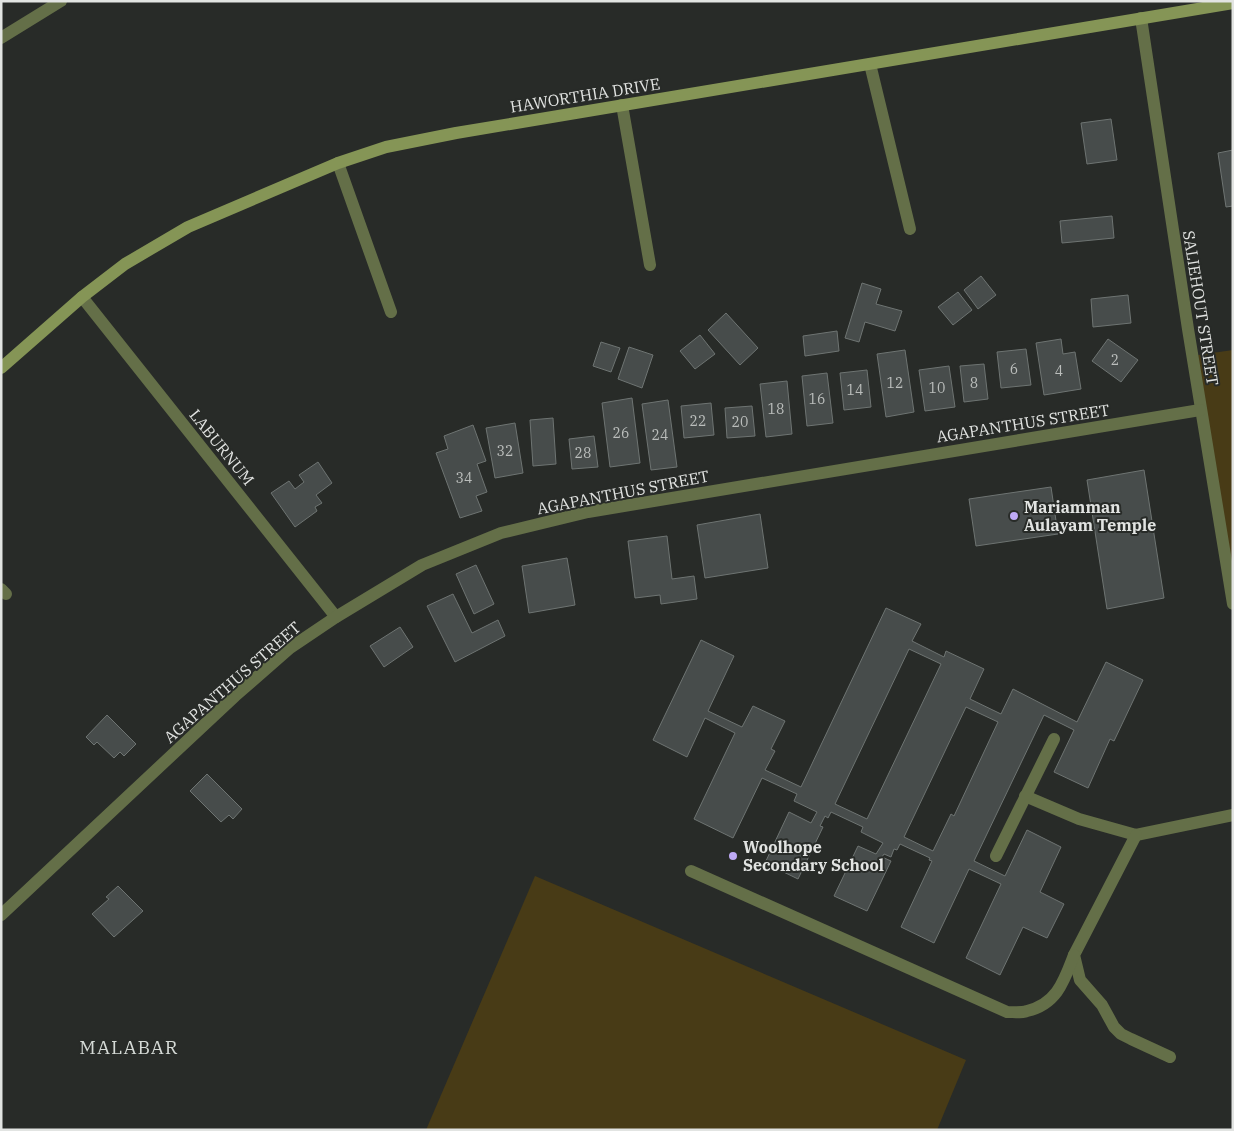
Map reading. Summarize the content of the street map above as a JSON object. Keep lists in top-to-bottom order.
{
  "streets": {
    "street": [
      "HAWORTHIA DRIVE",
      "SALIEHOUT STREET",
      "AGAPANTHUS STREET",
      "LABURNUM"
    ]
  },
  "crossings": [
    ["HAWORTHIA DRIVE", "SALIEHOUT STREET"],
    ["HAWORTHIA DRIVE", "LABURNUM"],
    ["SALIEHOUT STREET", "AGAPANTHUS STREET"],
    ["AGAPANTHUS STREET", "LABURNUM"]
  ],
  "districts": ["MALABAR"],
  "places": ["Mariamman Aulayam Temple", "Woolhope Secondary School"],
  "house_numbers": [
    "2",
    "6",
    "4",
    "12",
    "8",
    "10",
    "14",
    "16",
    "18",
    "22",
    "20",
    "26",
    "24",
    "32",
    "28",
    "34"
  ]
}
